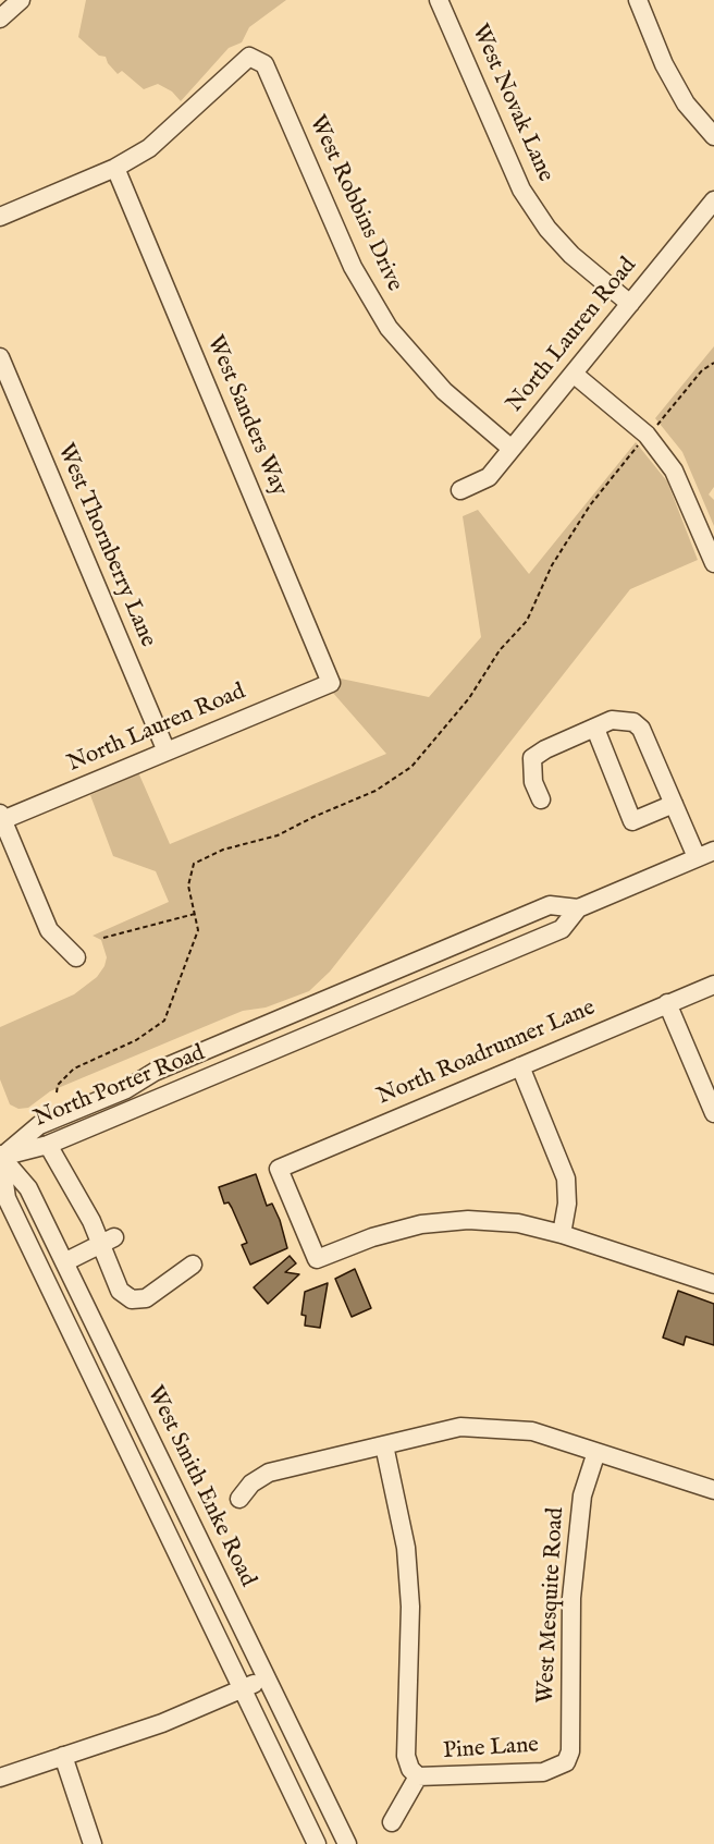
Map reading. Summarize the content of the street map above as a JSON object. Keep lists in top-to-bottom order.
{
  "streets": {
    "street": [
      "West Novak Lane",
      "West Robbins Drive",
      "North Lauren Road",
      "West Sanders Way",
      "West Thornberry Lane",
      "North Roadrunner Lane",
      "North Porter Road",
      "West Smith Enke Road",
      "West Mesquite Road",
      "Pine Lane"
    ]
  },
  "crossings": [
    ["West Novak Lane", "North Lauren Road"],
    ["West Robbins Drive", "North Lauren Road"],
    ["West Robbins Drive", "West Sanders Way"],
    ["North Lauren Road", "West Sanders Way"],
    ["North Lauren Road", "West Thornberry Lane"],
    ["North Porter Road", "West Smith Enke Road"],
    ["West Mesquite Road", "Pine Lane"]
  ]
}
